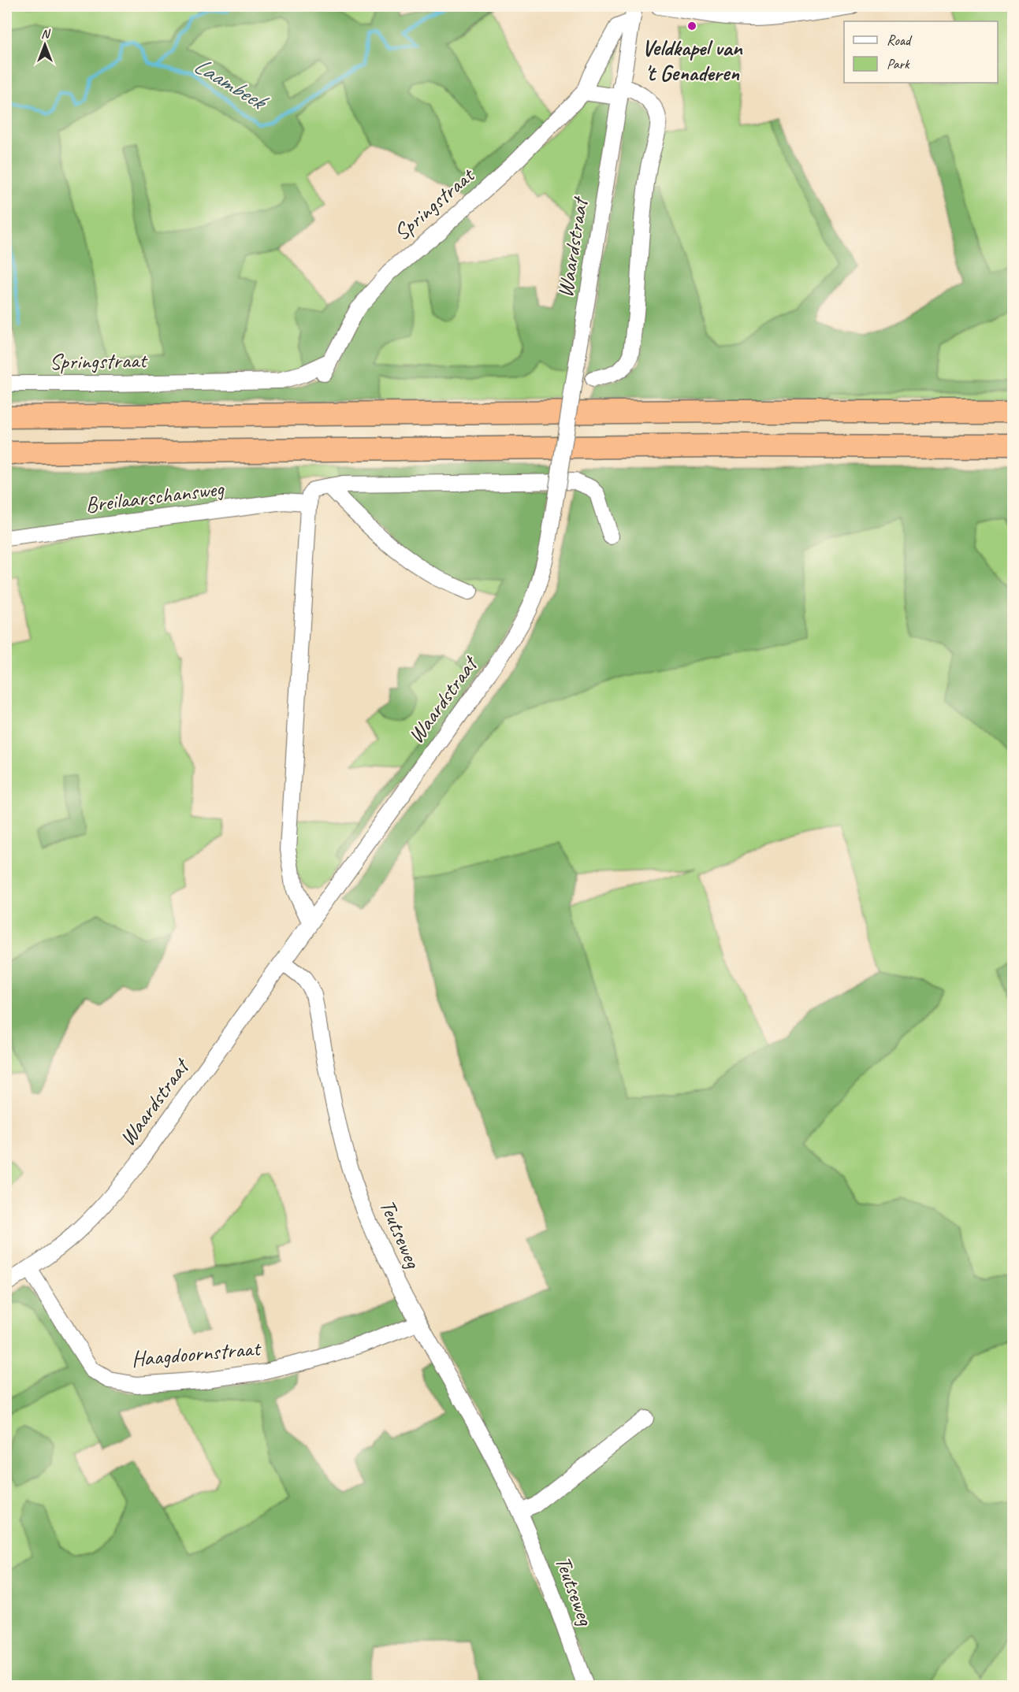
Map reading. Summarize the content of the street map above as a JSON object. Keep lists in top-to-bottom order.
{
  "streets": {
    "street": [
      "Springstraat",
      "Waardstraat",
      "Breilaarschansweg",
      "Teutseweg",
      "Haagdoornstraat"
    ]
  },
  "crossings": [
    ["Springstraat", "Waardstraat"],
    ["Waardstraat", "Teutseweg"],
    ["Waardstraat", "Haagdoornstraat"],
    ["Teutseweg", "Haagdoornstraat"]
  ],
  "water": ["Laambeek"],
  "places": ["Veldkapel van 't Genaderen"],
  "legend": ["Road", "Park"],
  "north": "top"
}
